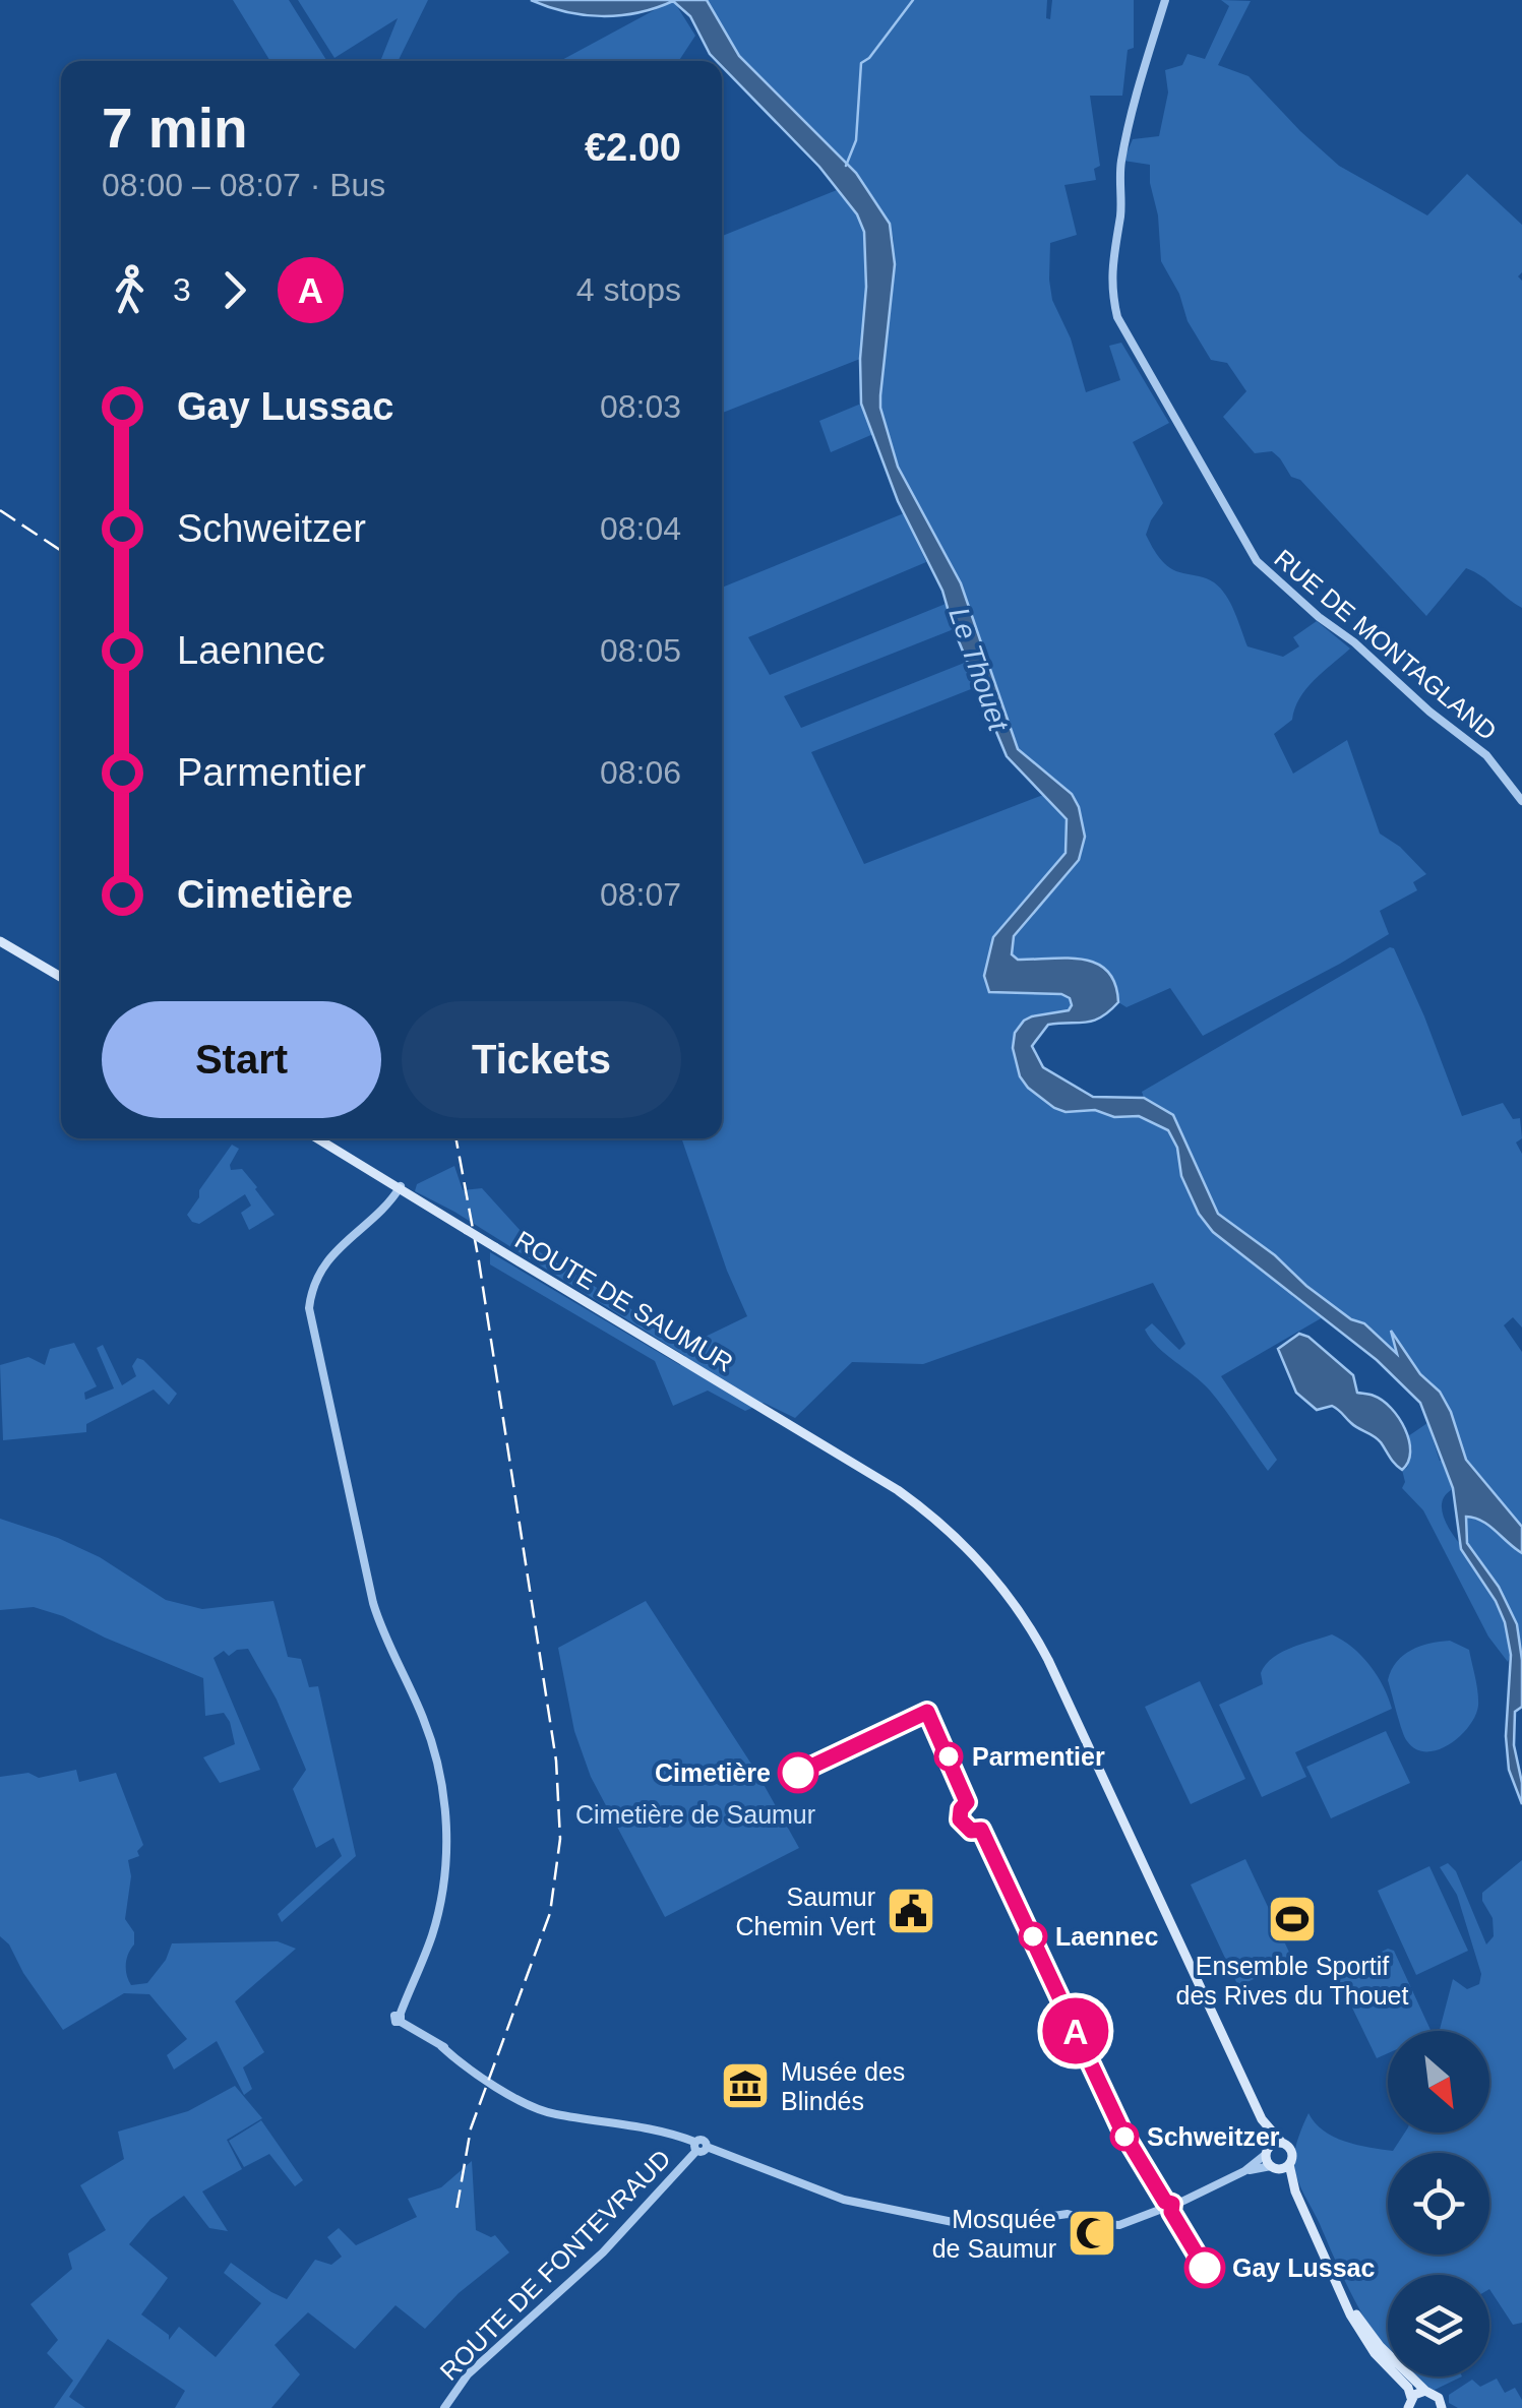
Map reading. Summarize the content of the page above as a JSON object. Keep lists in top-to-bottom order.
{
  "streets": {
    "main road": ["ROUTE DE SAUMUR"],
    "street": ["RUE DE MONTAGLAND", "ROUTE DE FONTEVRAUD"]
  },
  "water": ["Le Thouet"],
  "parks": ["Cimetière de Saumur"],
  "places": {
    "other": [
      "Parmentier",
      "Cimetière",
      "Laennec",
      "Schweitzer",
      "Gay Lussac"
    ],
    "public building": ["Saumur Chemin Vert"],
    "sports": ["Ensemble Sportif des Rives du Thouet"],
    "museum": ["Musée des Blindés"],
    "mosque": ["Mosquée de Saumur"]
  },
  "lines": ["bus line A"],
  "north": "bottom right",
  "page": {
    "on_map": "A",
    "heading": ["7 min", "08:00 – 08:07 · Bus", "€2.00"],
    "legs": ["3", "A", "4 stops"],
    "list": [
      {
        "name": "Gay Lussac",
        "value": "08:03"
      },
      {
        "name": "Schweitzer",
        "value": "08:04"
      },
      {
        "name": "Laennec",
        "value": "08:05"
      },
      {
        "name": "Parmentier",
        "value": "08:06"
      },
      {
        "name": "Cimetière",
        "value": "08:07"
      }
    ],
    "buttons": ["Start", "Tickets"]
  }
}
